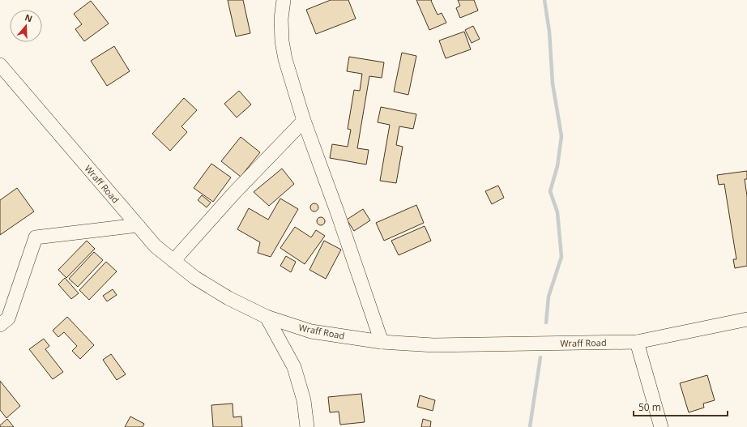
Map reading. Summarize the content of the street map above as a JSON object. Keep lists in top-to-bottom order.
{
  "streets": {
    "street": ["Wraff Road"]
  },
  "scale_bar": "50 m",
  "north": "top"
}
